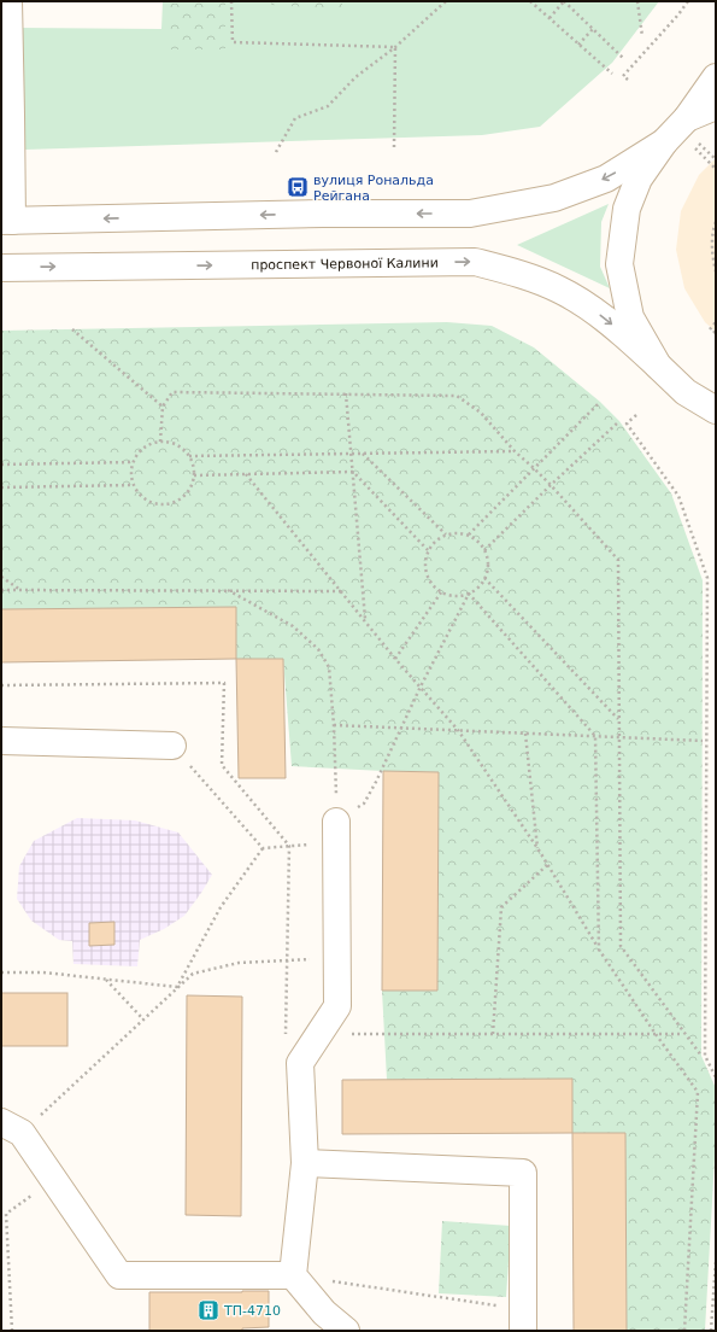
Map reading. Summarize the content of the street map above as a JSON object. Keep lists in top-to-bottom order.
{
  "streets": {
    "main road": ["проспект Червоної Калини"]
  },
  "places": {
    "bus stop": ["вулиця Рональда Рейгана"],
    "building": ["ТП-4710"]
  }
}
